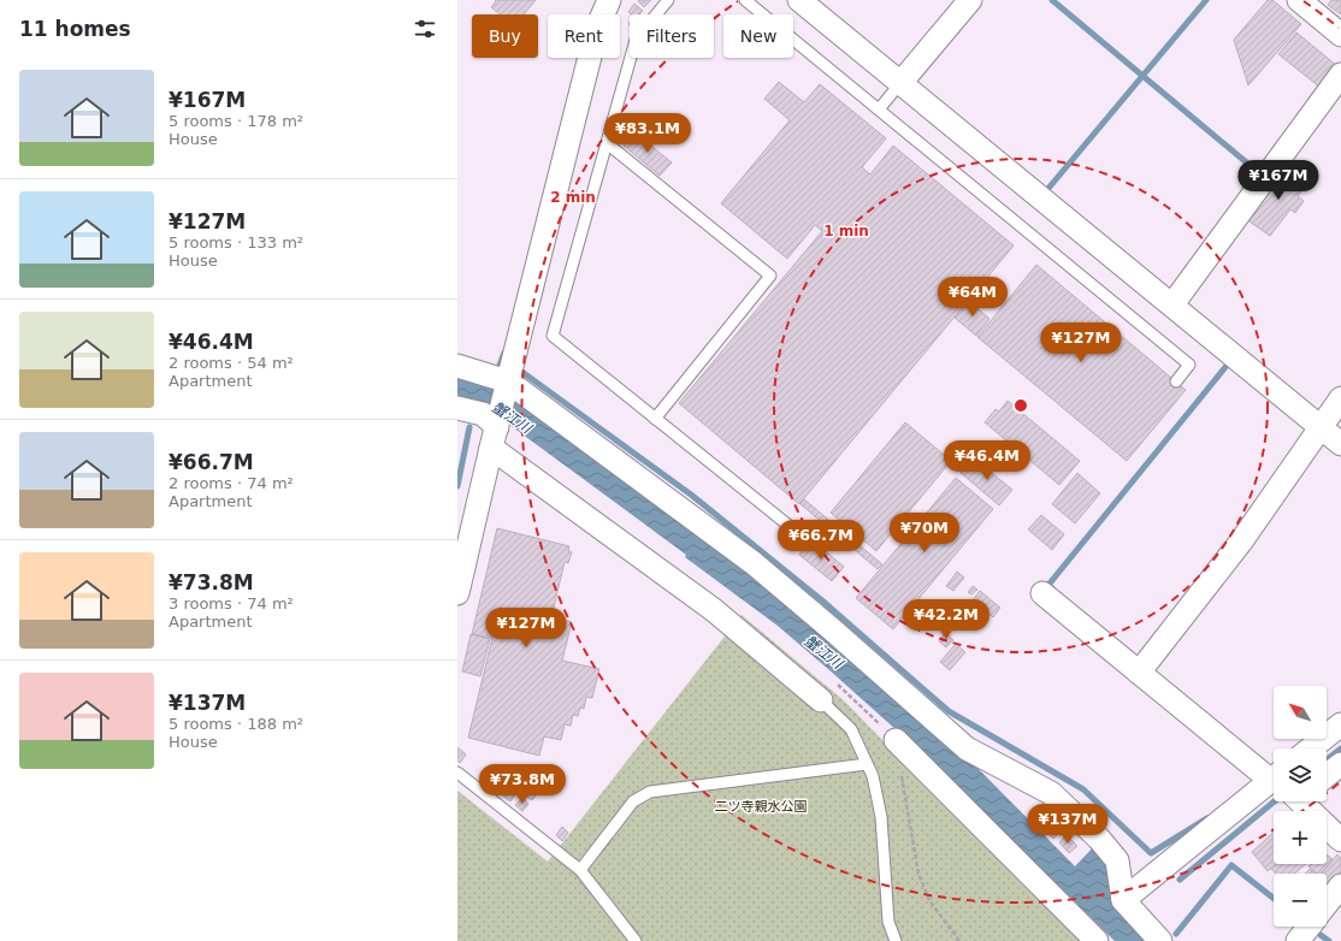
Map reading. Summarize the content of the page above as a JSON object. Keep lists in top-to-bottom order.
{
  "water": ["蟹江川"],
  "parks": ["二ツ寺親水公園"],
  "north": "top left",
  "page": {
    "heading": "11 homes",
    "chip": [
      "Buy",
      "Rent",
      "Filters",
      "New"
    ],
    "list": [
      {
        "name": "¥167M",
        "note": "5 rooms · 178 m² · House"
      },
      {
        "name": "¥127M",
        "note": "5 rooms · 133 m² · House"
      },
      {
        "name": "¥46.4M",
        "note": "2 rooms · 54 m² · Apartment"
      },
      {
        "name": "¥66.7M",
        "note": "2 rooms · 74 m² · Apartment"
      },
      {
        "name": "¥73.8M",
        "note": "3 rooms · 74 m² · Apartment"
      },
      {
        "name": "¥137M",
        "note": "5 rooms · 188 m² · House"
      }
    ],
    "price": [
      "¥83.1M",
      "¥167M",
      "¥64M",
      "¥127M",
      "¥46.4M",
      "¥70M",
      "¥66.7M",
      "¥42.2M",
      "¥127M",
      "¥73.8M",
      "¥137M"
    ],
    "map_buttons": ["+", "−"]
  },
  "rings": ["2 min", "1 min"]
}
